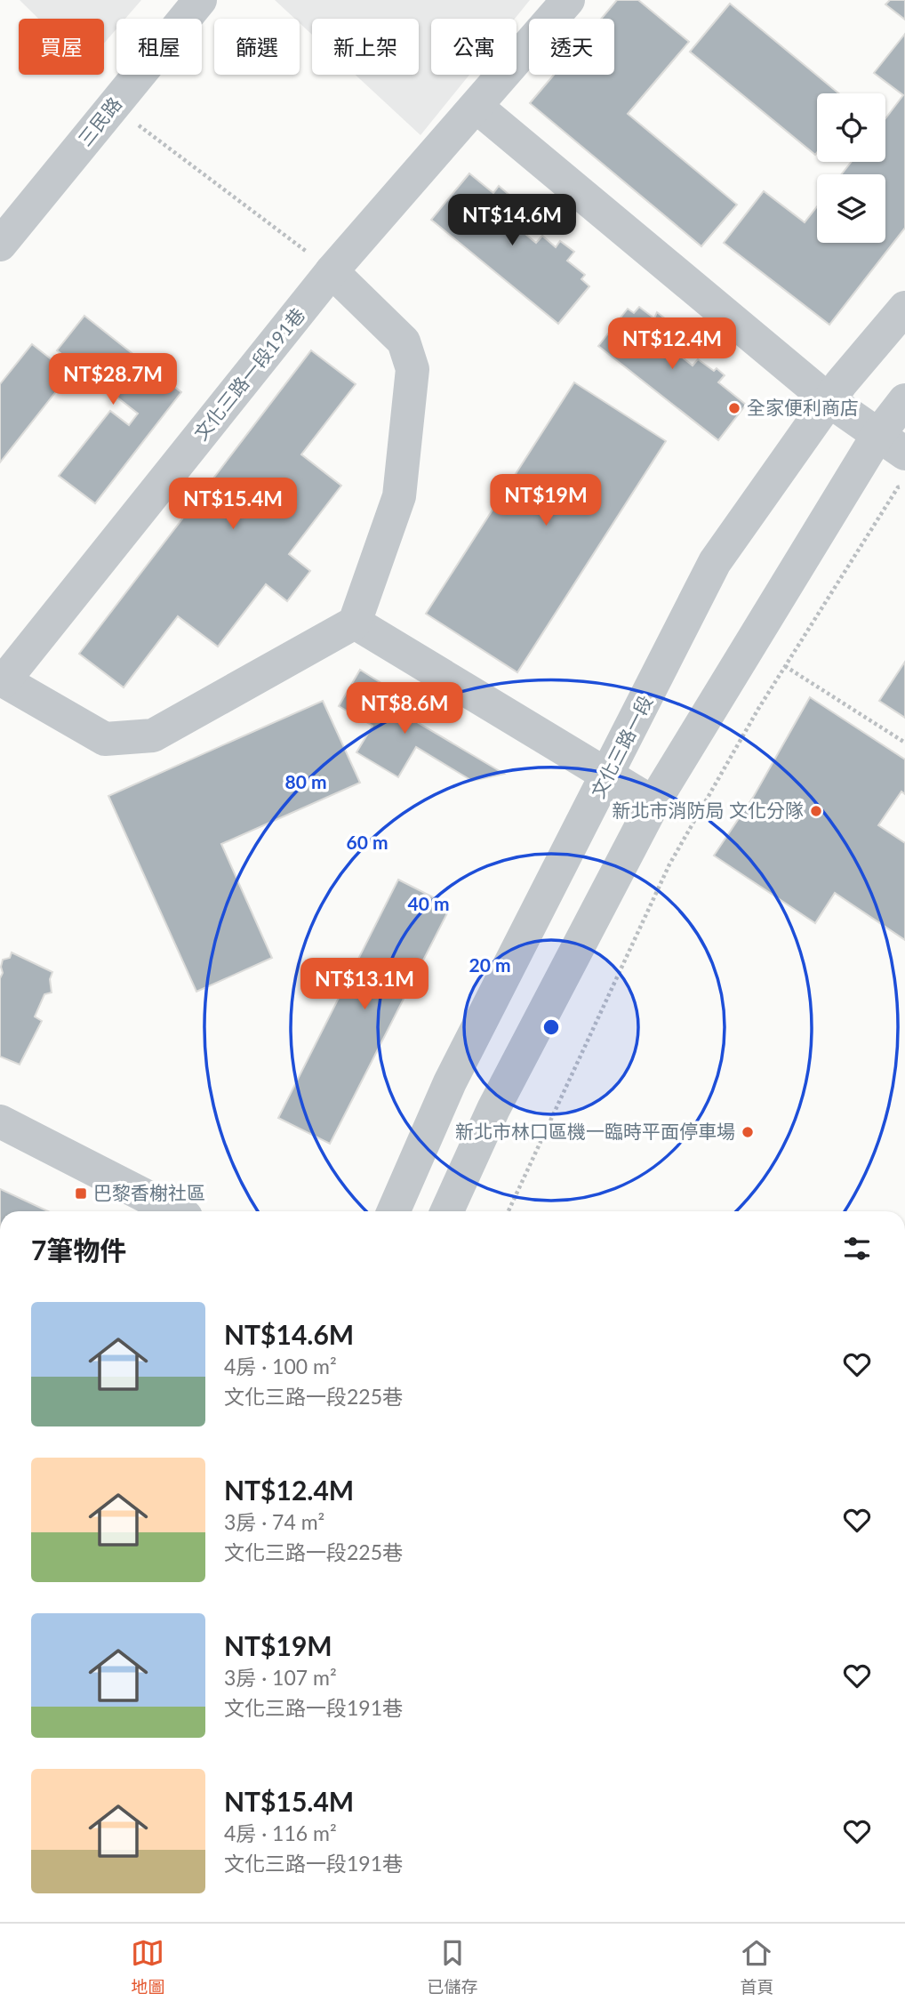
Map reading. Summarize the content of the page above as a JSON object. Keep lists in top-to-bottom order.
{
  "streets": {
    "street": ["三民路", "文化三路一段191巷", "文化三路一段"]
  },
  "places": {
    "other": ["全家便利商店", "新北市消防局 文化分隊", "新北市林口區機一臨時平面停車場"],
    "transit": ["巴黎香榭社區"]
  },
  "page": {
    "chip": [
      "買屋",
      "租屋",
      "篩選",
      "新上架",
      "公寓",
      "透天"
    ],
    "price": [
      "NT$14.6M",
      "NT$12.4M",
      "NT$28.7M",
      "NT$19M",
      "NT$15.4M",
      "NT$8.6M",
      "NT$13.1M"
    ],
    "heading": "7筆物件",
    "list": [
      {
        "name": "NT$14.6M",
        "note": "4房 · 100 m² · 文化三路一段225巷"
      },
      {
        "name": "NT$12.4M",
        "note": "3房 · 74 m² · 文化三路一段225巷"
      },
      {
        "name": "NT$19M",
        "note": "3房 · 107 m² · 文化三路一段191巷"
      },
      {
        "name": "NT$15.4M",
        "note": "4房 · 116 m² · 文化三路一段191巷"
      }
    ],
    "tabs": ["地圖", "已儲存", "首頁"]
  },
  "rings": [
    "80 m",
    "60 m",
    "40 m",
    "20 m"
  ]
}
